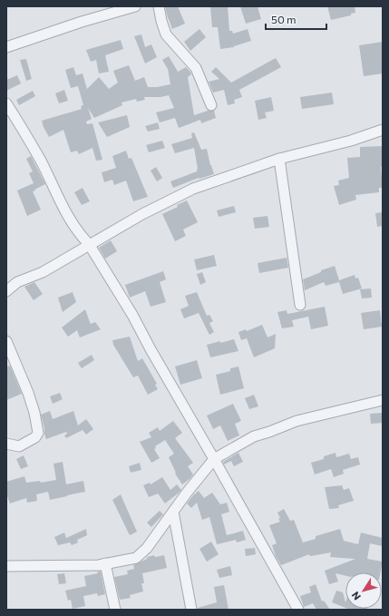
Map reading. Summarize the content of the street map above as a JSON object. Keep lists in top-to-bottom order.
{
  "scale_bar": "50 m",
  "north": "bottom left"
}
